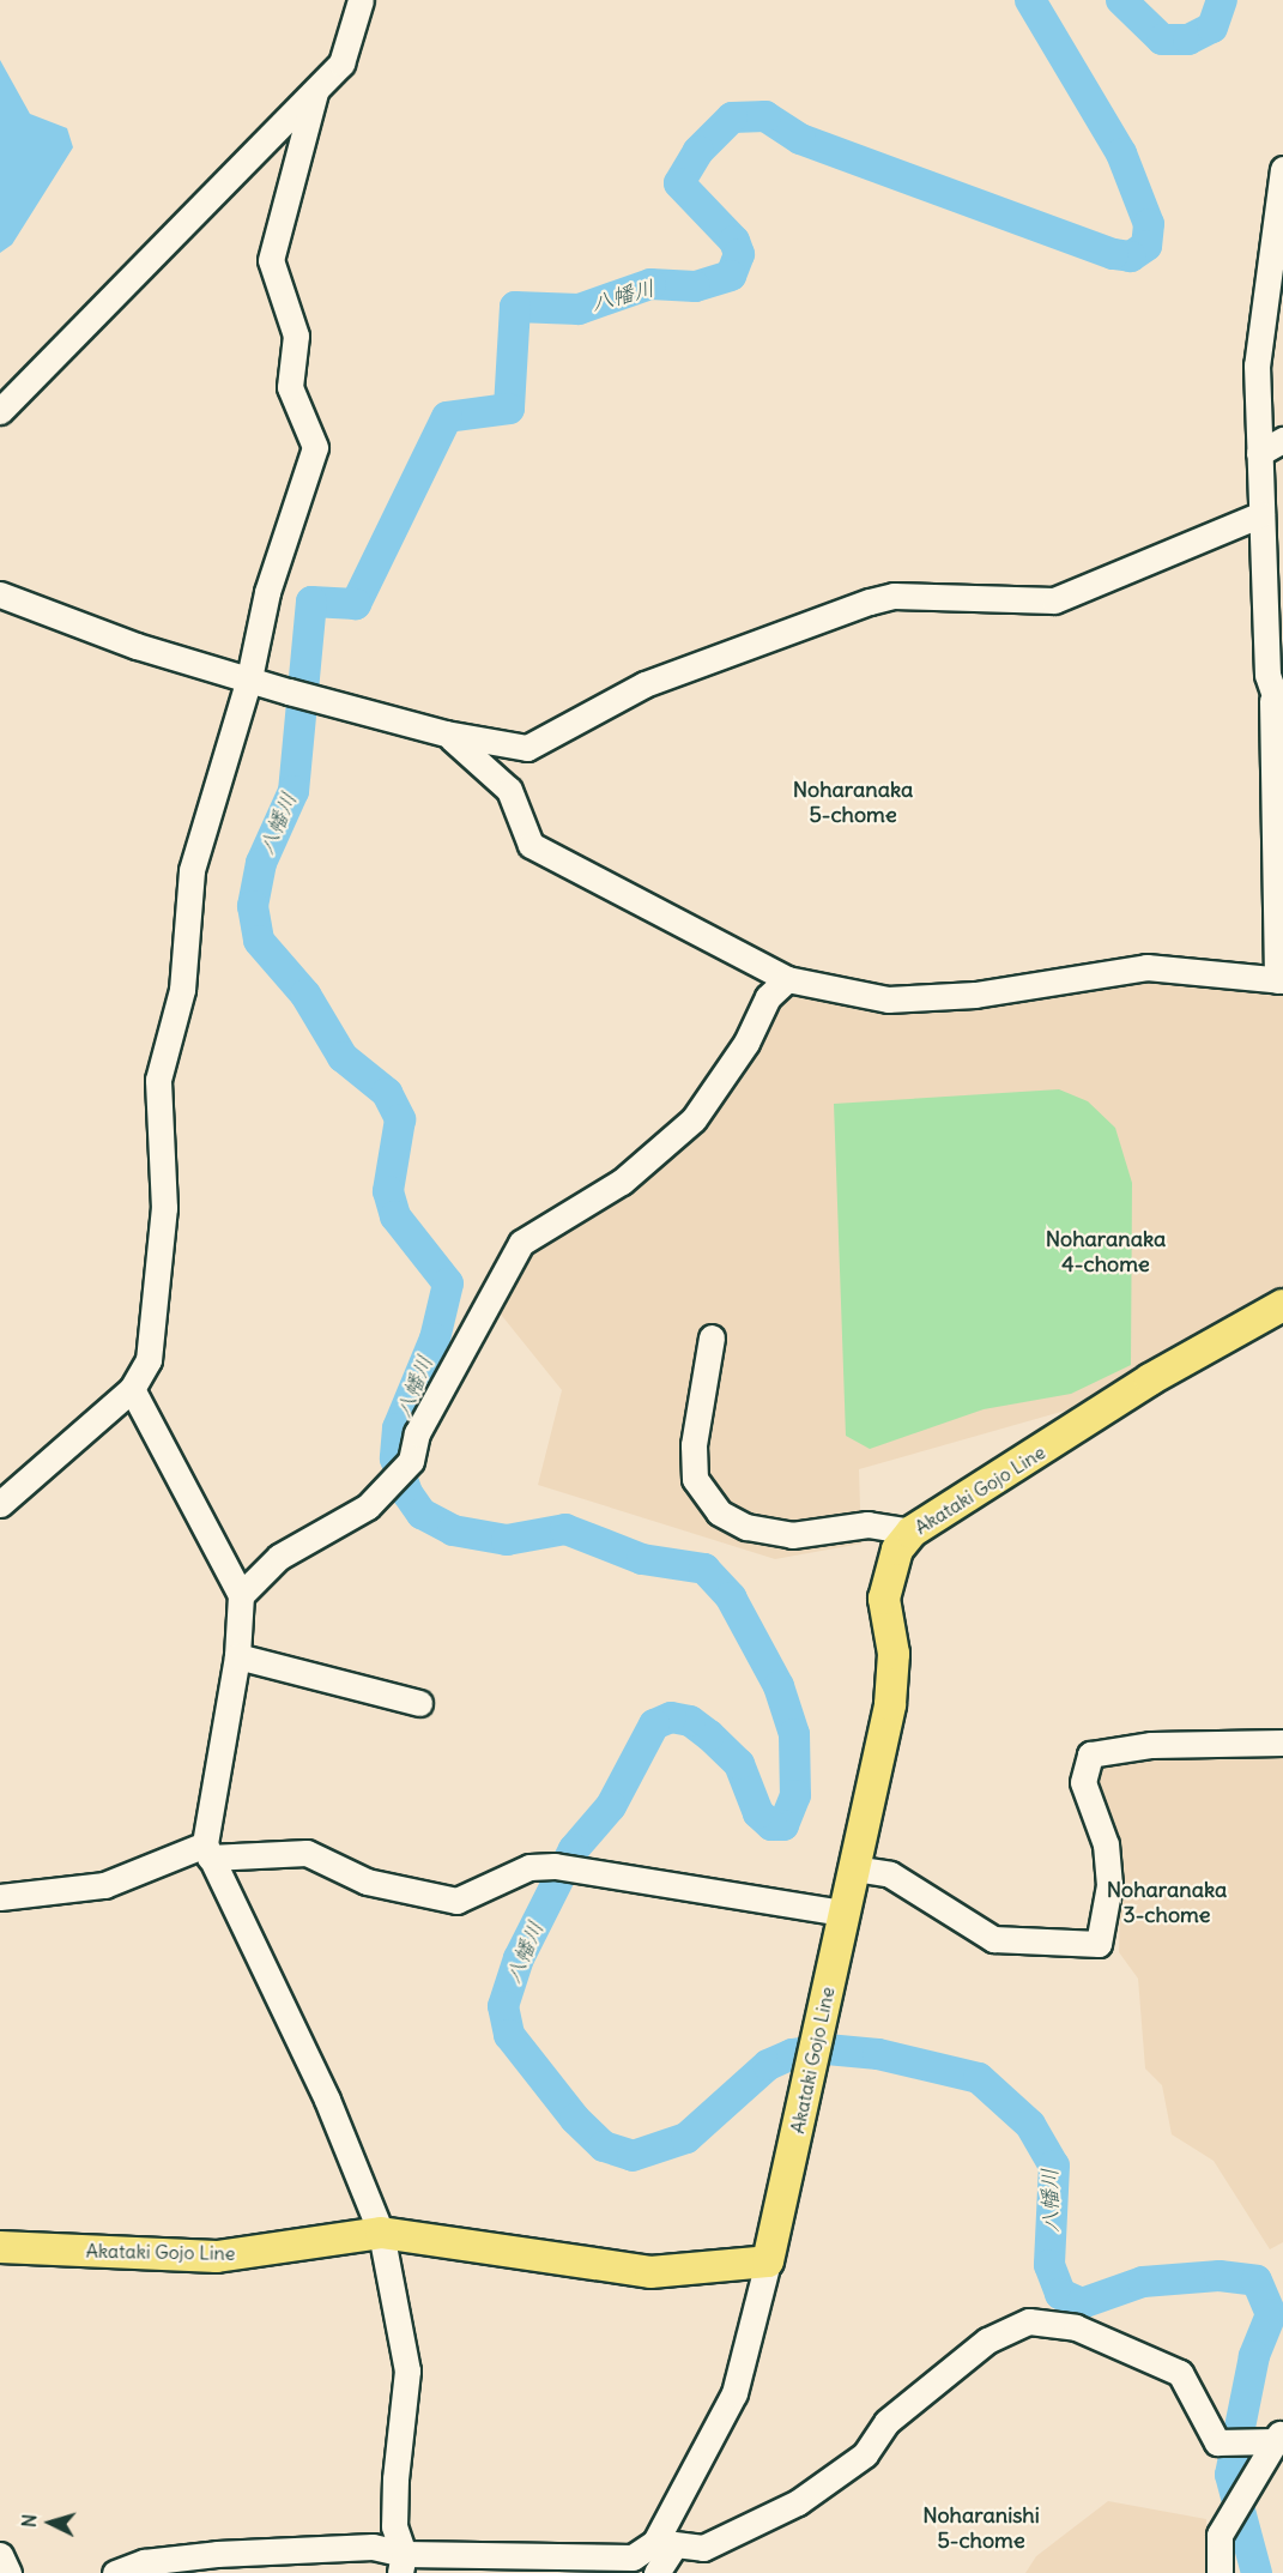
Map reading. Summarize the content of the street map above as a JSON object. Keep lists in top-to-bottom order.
{
  "streets": {
    "main road": ["Akataki Gojo Line"]
  },
  "districts": [
    "Noharanaka 5-chome",
    "Noharanaka 4-chome",
    "Noharanaka 3-chome",
    "Noharanishi 5-chome"
  ],
  "water": ["八幡川"],
  "north": "left"
}
